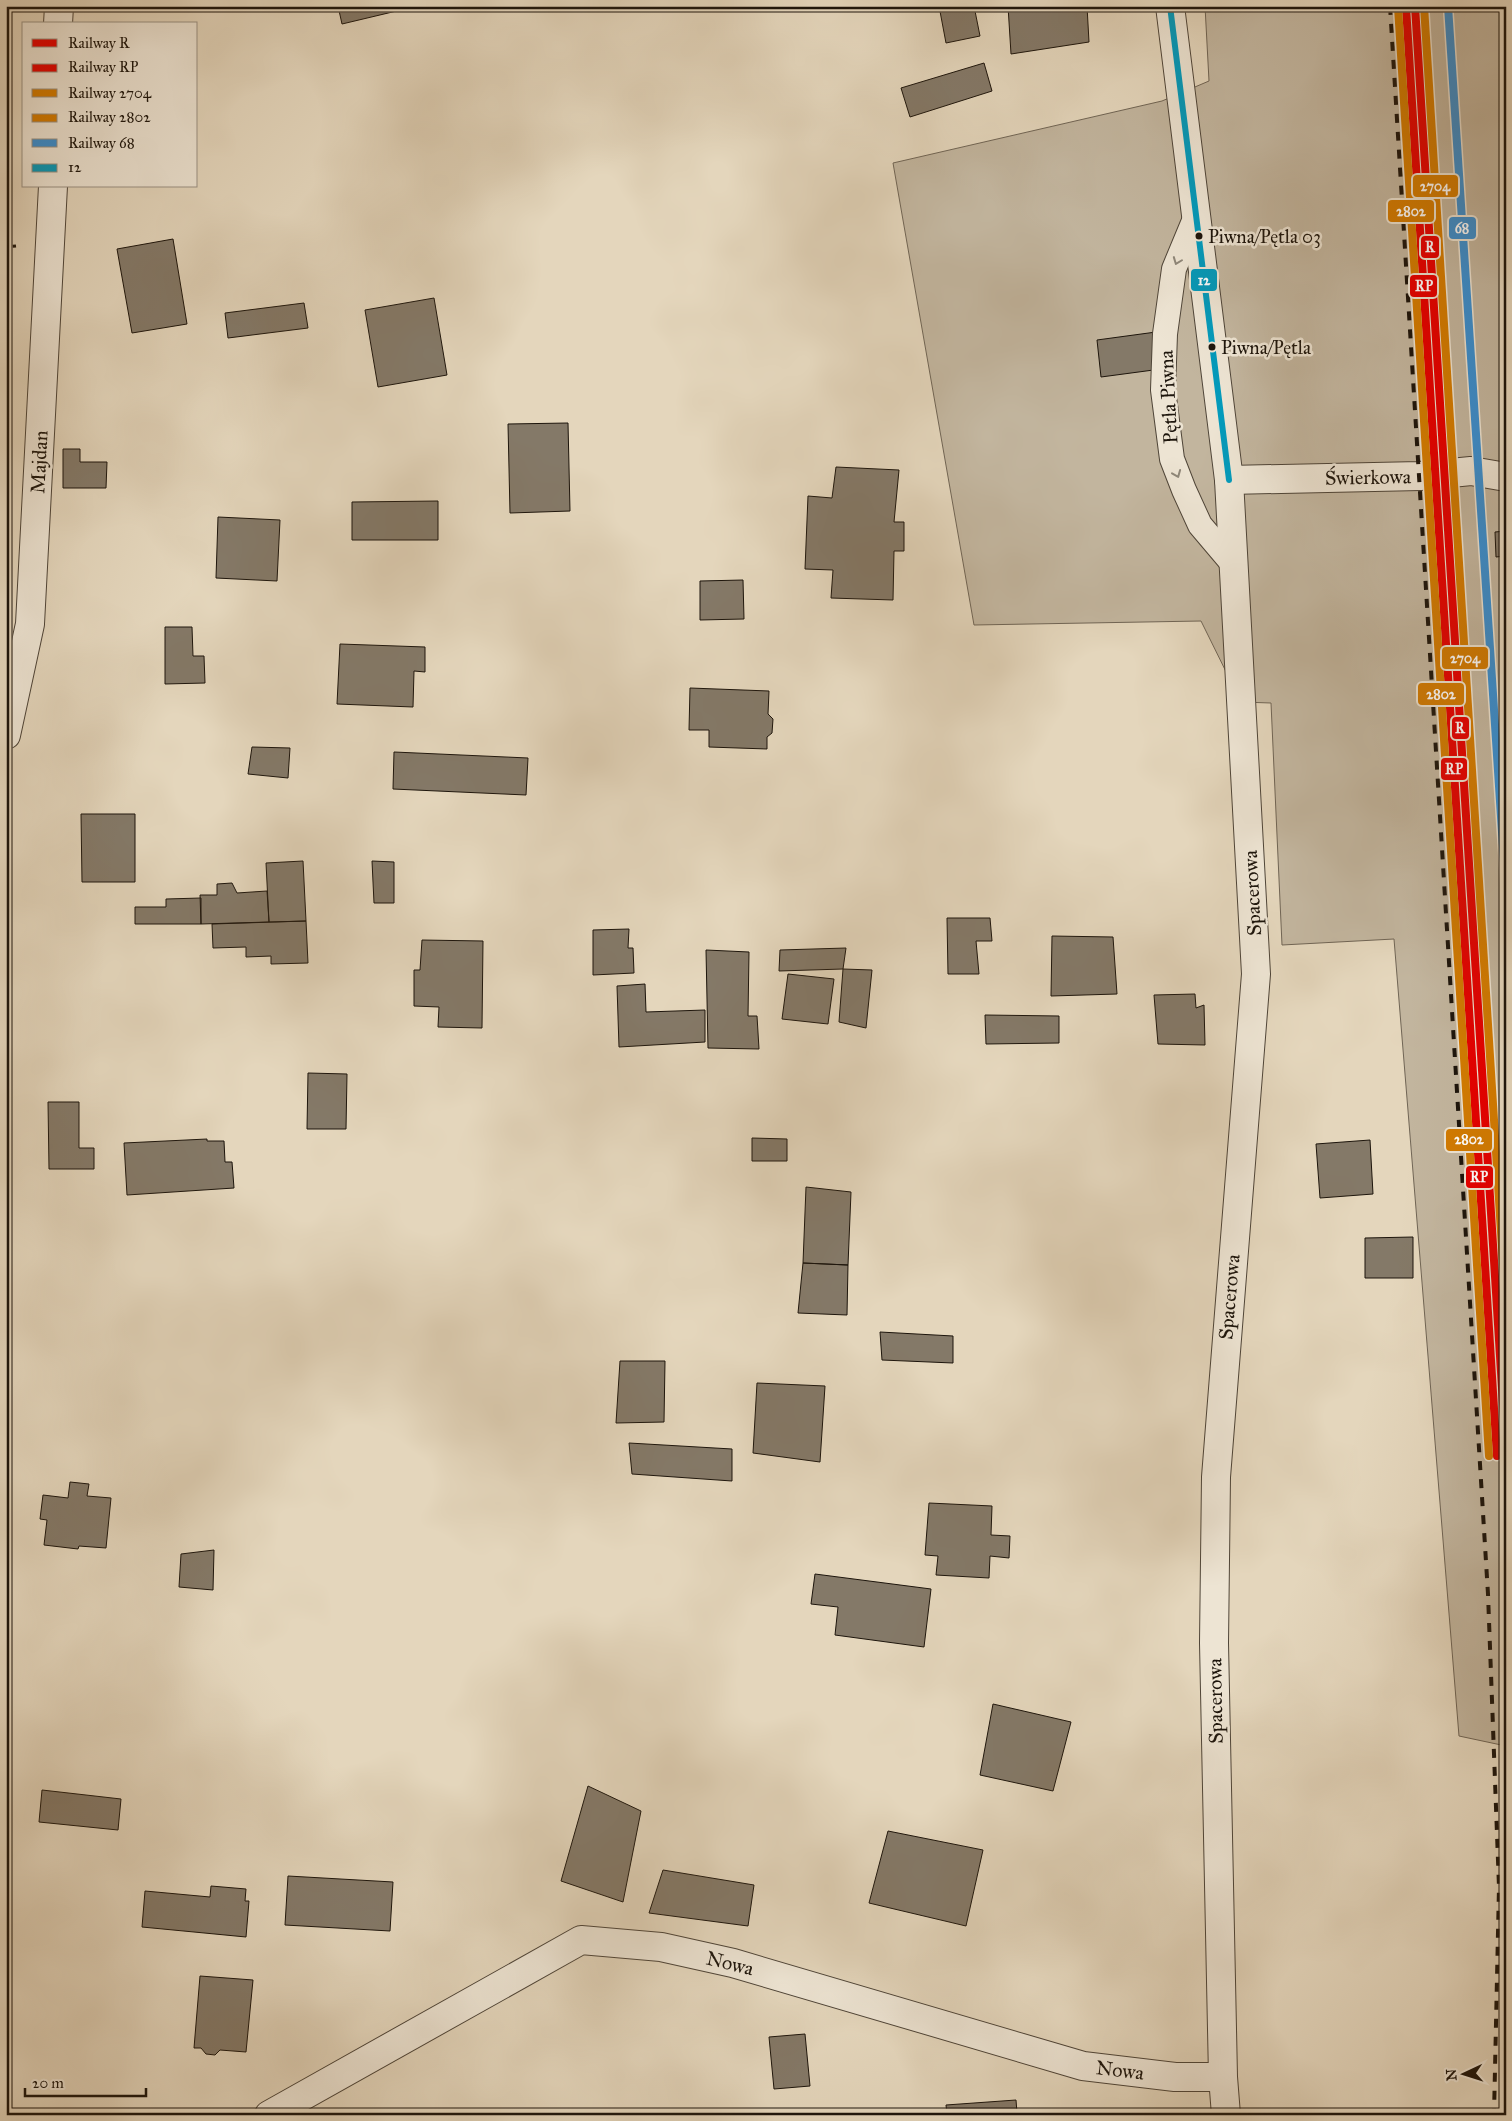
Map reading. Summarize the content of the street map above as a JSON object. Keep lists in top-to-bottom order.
{
  "streets": {
    "street": [
      "Majdan",
      "Świerkowa",
      "Spacerowa",
      "Nowa"
    ],
    "lane": ["Pętla Piwna"]
  },
  "crossings": [
    ["Pętla Piwna", "Spacerowa"],
    ["Świerkowa", "Spacerowa"],
    ["Spacerowa", "Nowa"]
  ],
  "one_way": ["Pętla Piwna"],
  "places": ["Piwna/Pętla 03", "Piwna/Pętla"],
  "lines": [
    "rail line R",
    "rail line 2704",
    "rail line 68",
    "transit line 12",
    "rail line RP",
    "rail line 2802"
  ],
  "legend": [
    "Railway R",
    "Railway RP",
    "Railway 2704",
    "Railway 2802",
    "Railway 68",
    "12"
  ],
  "scale_bar": "20 m",
  "north": "left"
}
